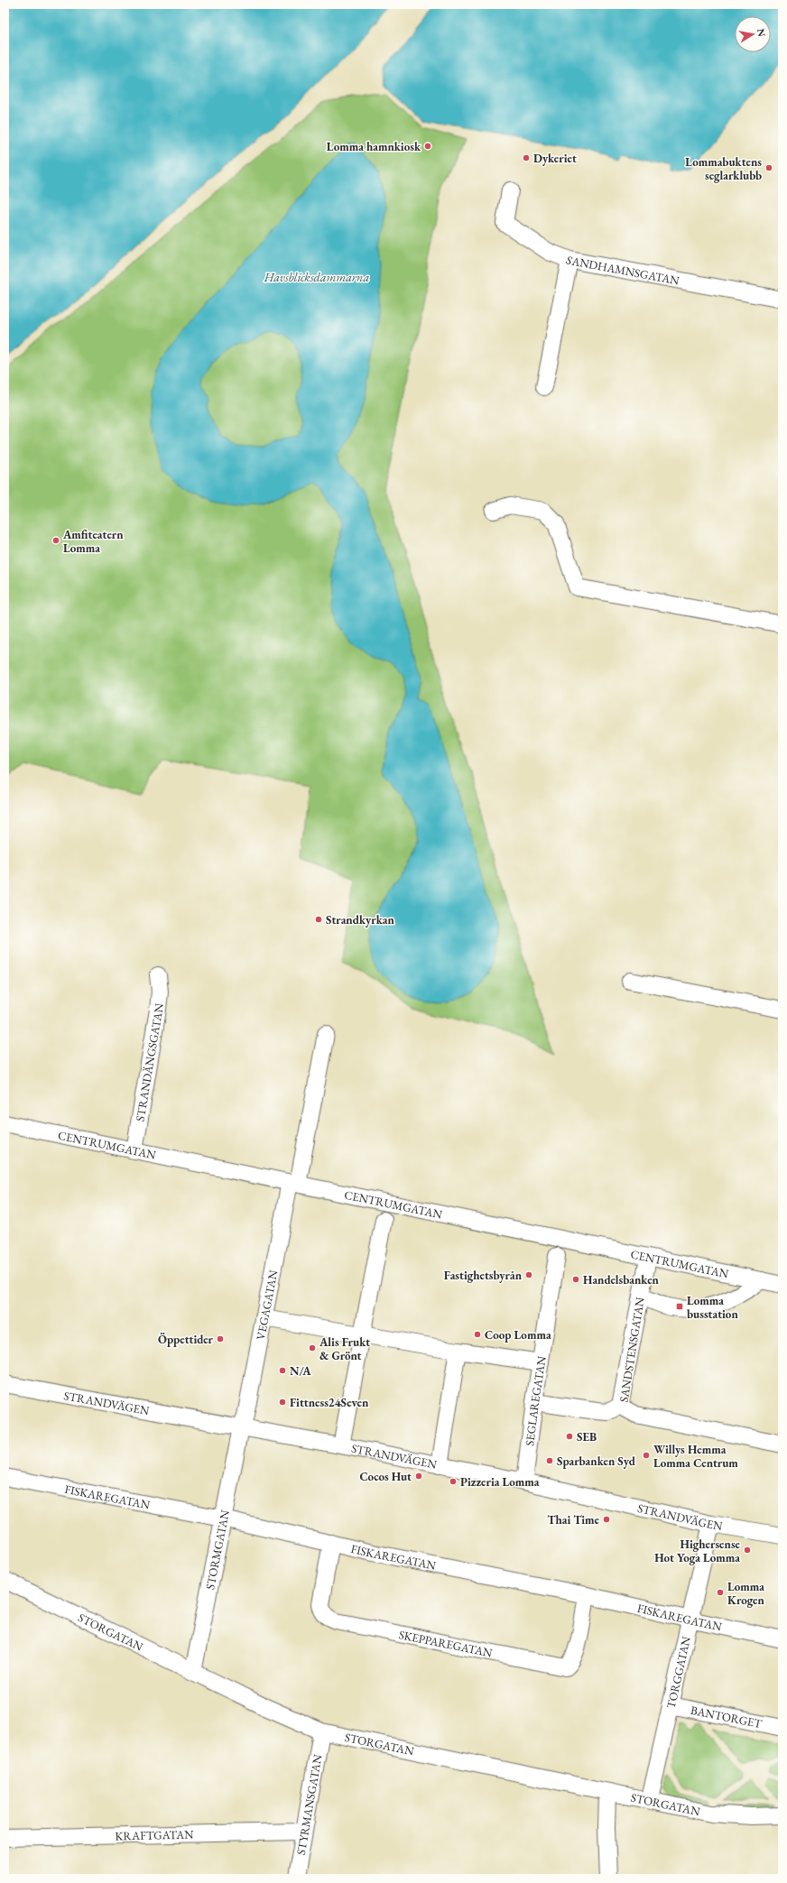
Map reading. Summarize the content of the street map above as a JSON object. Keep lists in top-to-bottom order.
{
  "streets": {
    "street": [
      "SANDHAMNSGATAN",
      "STRANDÄNGSGATAN",
      "CENTRUMGATAN",
      "VEGAGATAN",
      "SANDSTENSGATAN",
      "SEGLAREGATAN",
      "STRANDVÄGEN",
      "FISKAREGATAN",
      "STORMGATAN",
      "STORGATAN",
      "SKEPPAREGATAN",
      "TORGGATAN",
      "BANTORGET",
      "STYRMANSGATAN",
      "KRAFTGATAN"
    ]
  },
  "crossings": [
    ["STRANDÄNGSGATAN", "CENTRUMGATAN"],
    ["CENTRUMGATAN", "VEGAGATAN"],
    ["CENTRUMGATAN", "SANDSTENSGATAN"],
    ["VEGAGATAN", "STRANDVÄGEN"],
    ["VEGAGATAN", "STORMGATAN"],
    ["SEGLAREGATAN", "STRANDVÄGEN"],
    ["STRANDVÄGEN", "STORMGATAN"],
    ["STRANDVÄGEN", "TORGGATAN"],
    ["FISKAREGATAN", "STORMGATAN"],
    ["FISKAREGATAN", "SKEPPAREGATAN"],
    ["FISKAREGATAN", "TORGGATAN"],
    ["STORMGATAN", "STORGATAN"],
    ["STORGATAN", "TORGGATAN"],
    ["STORGATAN", "STYRMANSGATAN"],
    ["TORGGATAN", "BANTORGET"],
    ["STYRMANSGATAN", "KRAFTGATAN"]
  ],
  "water": ["Havsblicksdammarna"],
  "places": {
    "other": [
      "Lomma hamnkiosk",
      "Dykeriet",
      "Lommabuktens seglarklubb",
      "Amfiteatern Lomma",
      "Strandkyrkan",
      "Fastighetsbyrån",
      "Handelsbanken",
      "Coop Lomma",
      "Öppettider",
      "Alis Frukt & Grönt",
      "N/A",
      "Fittness24Seven",
      "SEB",
      "Willys Hemma Lomma Centrum",
      "Sparbanken Syd",
      "Cocos Hut",
      "Pizzeria Lomma",
      "Thai Time",
      "Highersense Hot Yoga Lomma",
      "Lomma Krogen"
    ],
    "transit": ["Lomma busstation"]
  },
  "north": "right"
}
